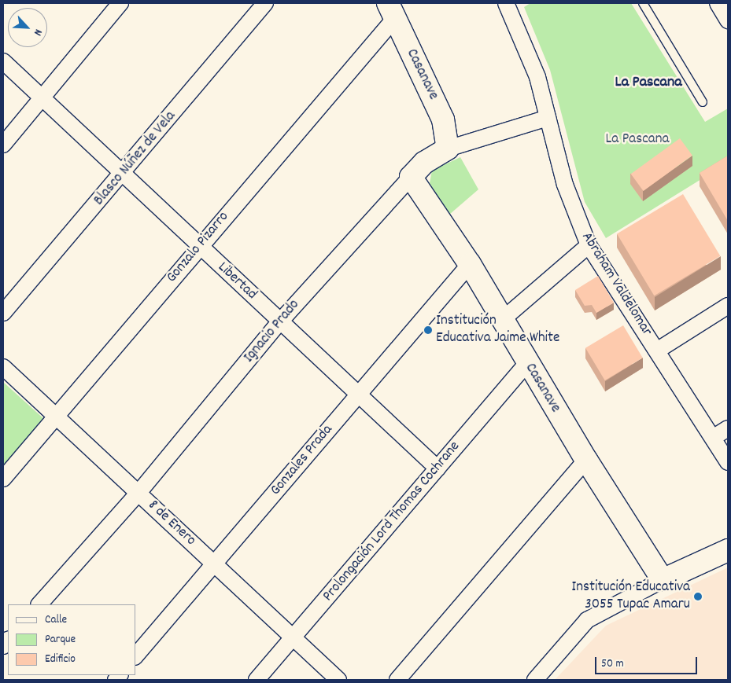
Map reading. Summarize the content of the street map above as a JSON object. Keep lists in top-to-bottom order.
{
  "streets": {
    "street": [
      "Casanave",
      "Blasco Núñez de Vela",
      "Gonzalo Pizarro",
      "Libertad",
      "Abraham Valdelomar",
      "Ignacio Prado",
      "Gonzales Prada",
      "Prolongación Lord Thomas Cochrane",
      "8 de Enero"
    ]
  },
  "crossings": [
    ["Casanave", "Gonzalo Pizarro"],
    ["Casanave", "Ignacio Prado"],
    ["Casanave", "Gonzales Prada"],
    ["Casanave", "Prolongación Lord Thomas Cochrane"],
    ["Blasco Núñez de Vela", "Libertad"],
    ["Gonzalo Pizarro", "Libertad"],
    ["Gonzalo Pizarro", "8 de Enero"],
    ["Libertad", "Ignacio Prado"],
    ["Libertad", "Gonzales Prada"],
    ["Libertad", "Prolongación Lord Thomas Cochrane"],
    ["Abraham Valdelomar", "Ignacio Prado"],
    ["Ignacio Prado", "8 de Enero"],
    ["Gonzales Prada", "8 de Enero"],
    ["Prolongación Lord Thomas Cochrane", "8 de Enero"]
  ],
  "districts": ["La Pascana"],
  "parks": ["La Pascana"],
  "places": ["Institución Educativa Jaime White", "Institución Educativa 3055 Tupac Amaru"],
  "legend": ["Calle", "Parque", "Edificio"],
  "scale_bar": "50 m",
  "north": "bottom right"
}
